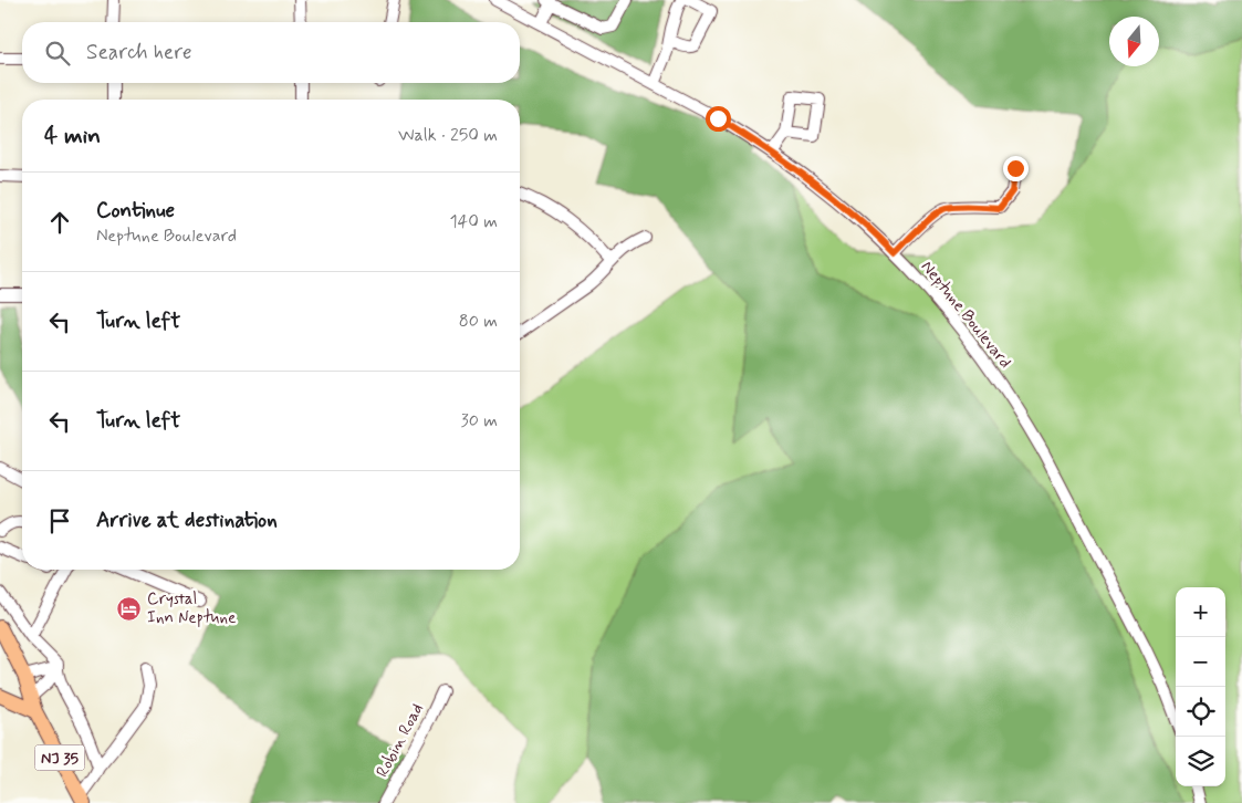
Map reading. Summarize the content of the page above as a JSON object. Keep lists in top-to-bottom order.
{
  "streets": {
    "main road": ["NJ 35"],
    "street": ["Neptune Boulevard", "Robin Road"]
  },
  "places": {
    "hotel": ["Crystal Inn Neptune"]
  },
  "north": "bottom",
  "page": {
    "search": "Search here",
    "heading": ["4 min", "Walk · 250 m"],
    "list": [
      ["Continue", "Neptune Boulevard", "140 m"],
      ["Turn left", "80 m"],
      ["Turn left", "30 m"],
      "Arrive at destination"
    ],
    "map_buttons": ["+", "−"]
  }
}
